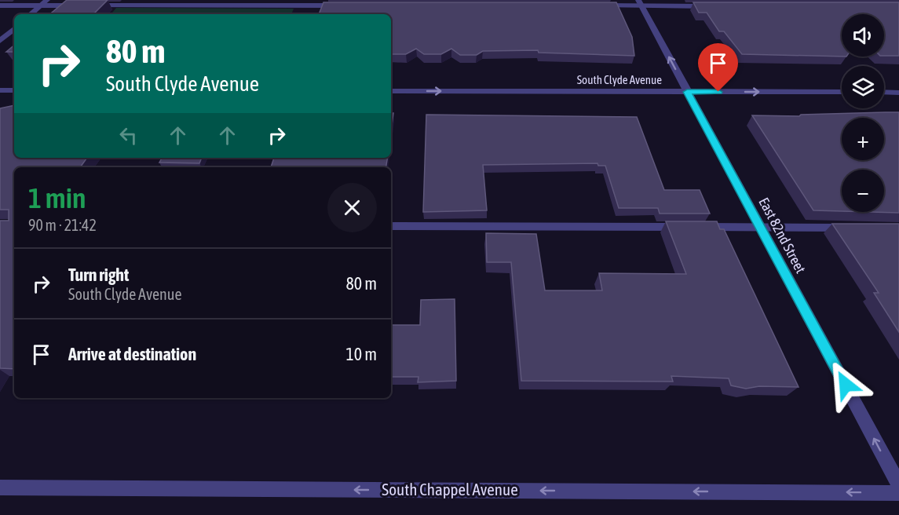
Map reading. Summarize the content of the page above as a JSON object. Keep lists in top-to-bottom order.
{
  "streets": {
    "street": ["South Clyde Avenue", "East 82nd Street", "South Chappel Avenue"]
  },
  "crossings": [
    ["South Clyde Avenue", "East 82nd Street"]
  ],
  "one_way": ["South Clyde Avenue", "East 82nd Street", "South Chappel Avenue"],
  "page": {
    "map_buttons": ["+", "−"],
    "turn": ["80 m", "South Clyde Avenue"],
    "heading": ["1 min", "90 m · 21:42"],
    "list": [
      {
        "name": "Turn right",
        "note": "South Clyde Avenue",
        "value": "80 m"
      },
      {
        "name": "Arrive at destination",
        "value": "10 m"
      }
    ]
  }
}
